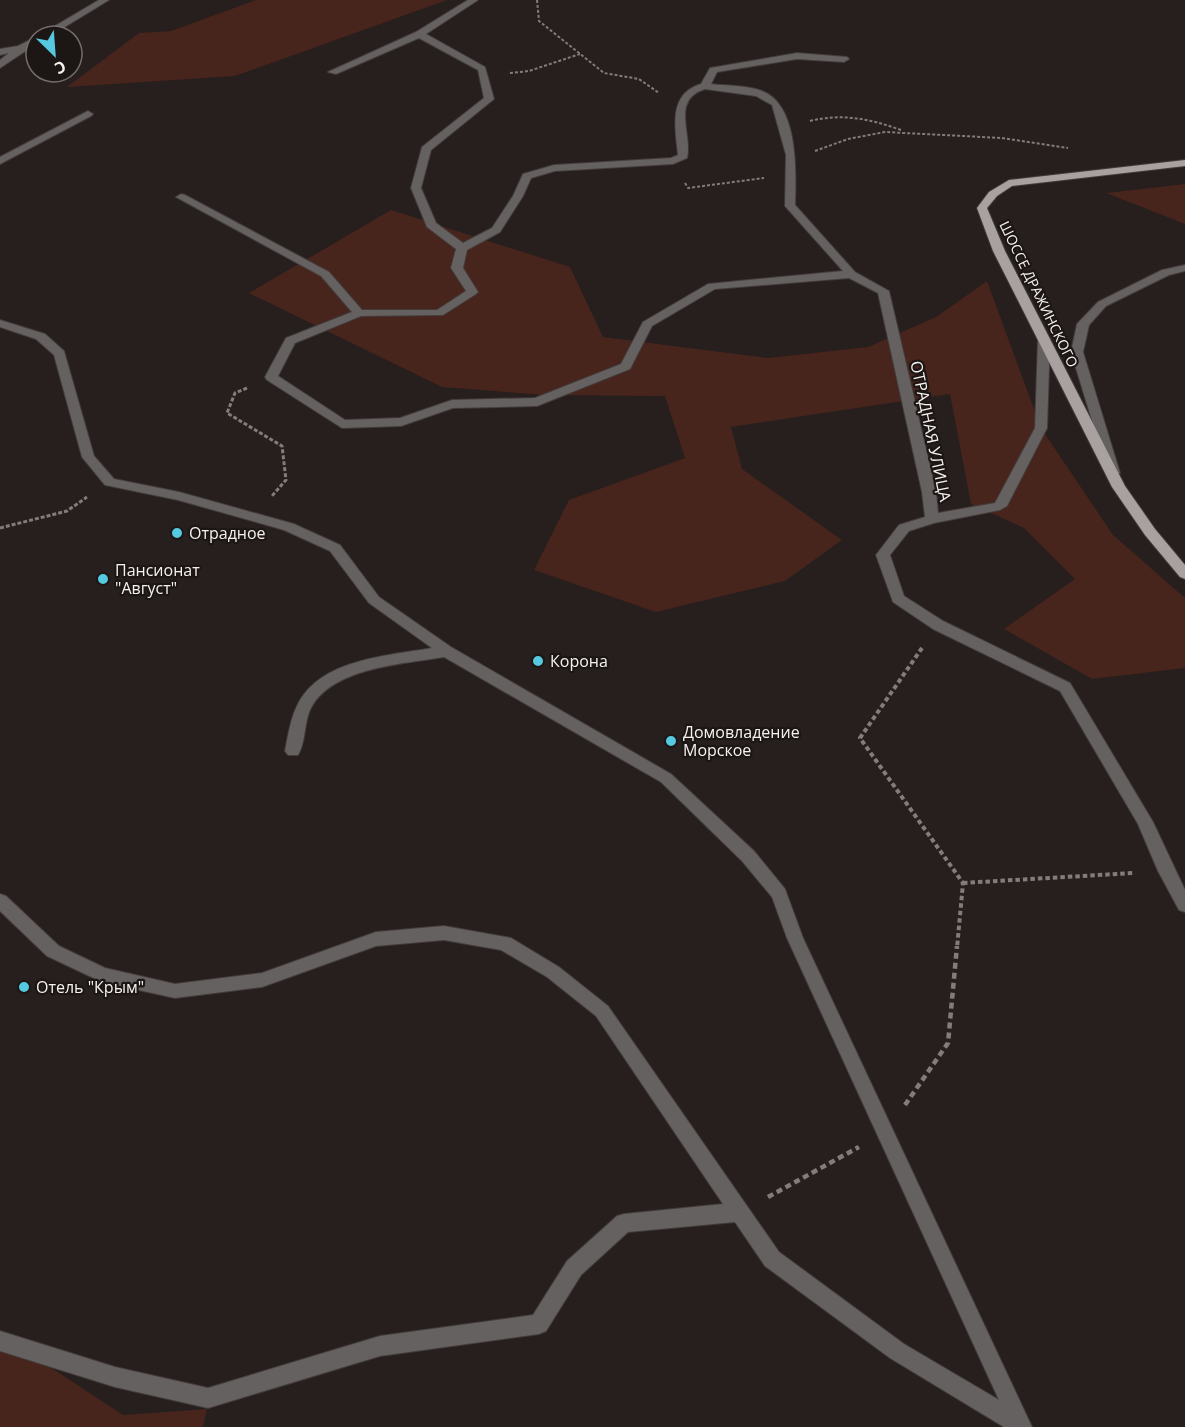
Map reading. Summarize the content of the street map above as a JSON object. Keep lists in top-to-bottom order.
{
  "streets": {
    "main road": ["ШОССЕ ДРАЖИНСКОГО"],
    "street": ["ОТРАДНАЯ УЛИЦА"]
  },
  "places": [
    "Отрадное",
    "Пансионат \"Август\"",
    "Корона",
    "Домовладение Морское",
    "Отель \"Крым\""
  ],
  "north": "bottom right"
}
